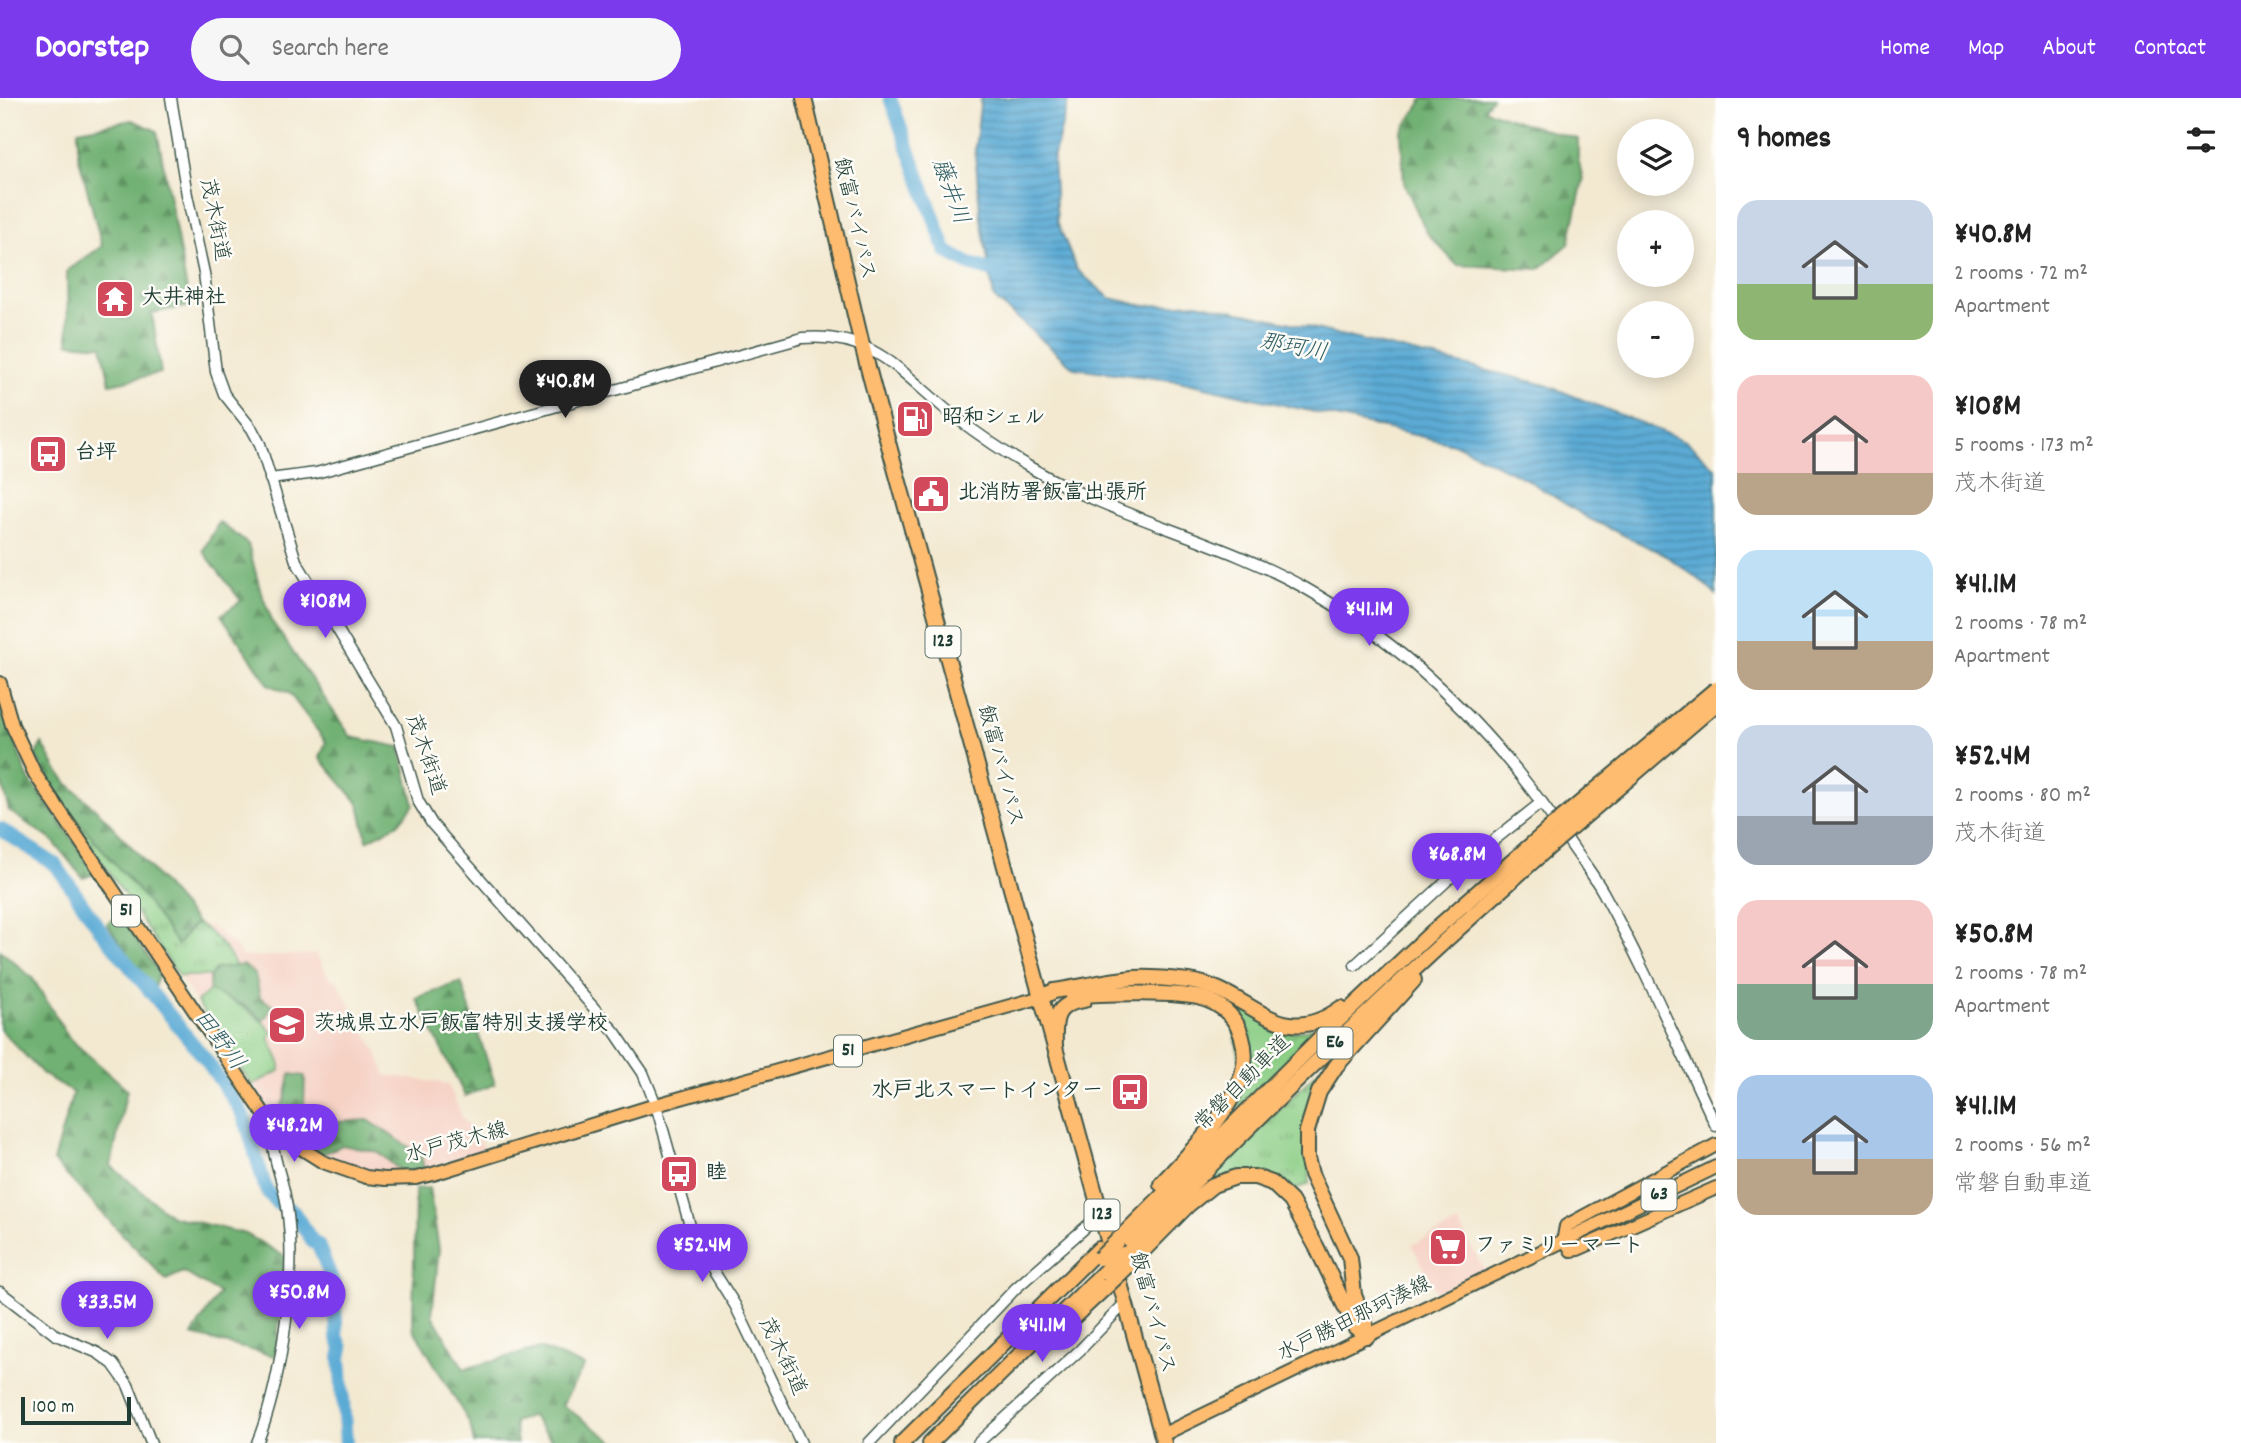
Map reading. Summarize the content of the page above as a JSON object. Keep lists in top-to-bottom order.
{
  "streets": {
    "highway": [
      "飯富バイパス",
      "123",
      "E6",
      "常磐自動車道"
    ],
    "main road": [
      "51",
      "水戸茂木線",
      "63",
      "水戸勝田那珂湊線"
    ],
    "street": ["茂木街道"]
  },
  "crossings": [
    ["飯富バイパス", "水戸茂木線"],
    ["飯富バイパス", "水戸勝田那珂湊線"],
    ["茂木街道", "水戸茂木線"]
  ],
  "water": ["藤井川", "那珂川", "田野川"],
  "places": {
    "temple": ["大井神社"],
    "fuel station": ["昭和シェル"],
    "bus stop": ["台坪", "水戸北スマートインター", "睦"],
    "public building": ["北消防署飯富出張所"],
    "school or university": ["茨城県立水戸飯富特別支援学校"],
    "supermarket": ["ファミリーマート"]
  },
  "scale_bar": "100 m",
  "page": {
    "header": "Doorstep",
    "search": "Search here",
    "nav": [
      "Home",
      "Map",
      "About",
      "Contact"
    ],
    "heading": "9 homes",
    "map_buttons": ["+", "−"],
    "list": [
      {
        "name": "¥40.8M",
        "note": "2 rooms · 72 m² · Apartment"
      },
      {
        "name": "¥108M",
        "note": "5 rooms · 173 m² · 茂木街道"
      },
      {
        "name": "¥41.1M",
        "note": "2 rooms · 78 m² · Apartment"
      },
      {
        "name": "¥52.4M",
        "note": "2 rooms · 80 m² · 茂木街道"
      },
      {
        "name": "¥50.8M",
        "note": "2 rooms · 78 m² · Apartment"
      },
      {
        "name": "¥41.1M",
        "note": "2 rooms · 56 m² · 常磐自動車道"
      }
    ],
    "price": [
      "¥40.8M",
      "¥108M",
      "¥41.1M",
      "¥68.8M",
      "¥48.2M",
      "¥52.4M",
      "¥50.8M",
      "¥33.5M",
      "¥41.1M"
    ],
    "scale": "100 m"
  }
}
